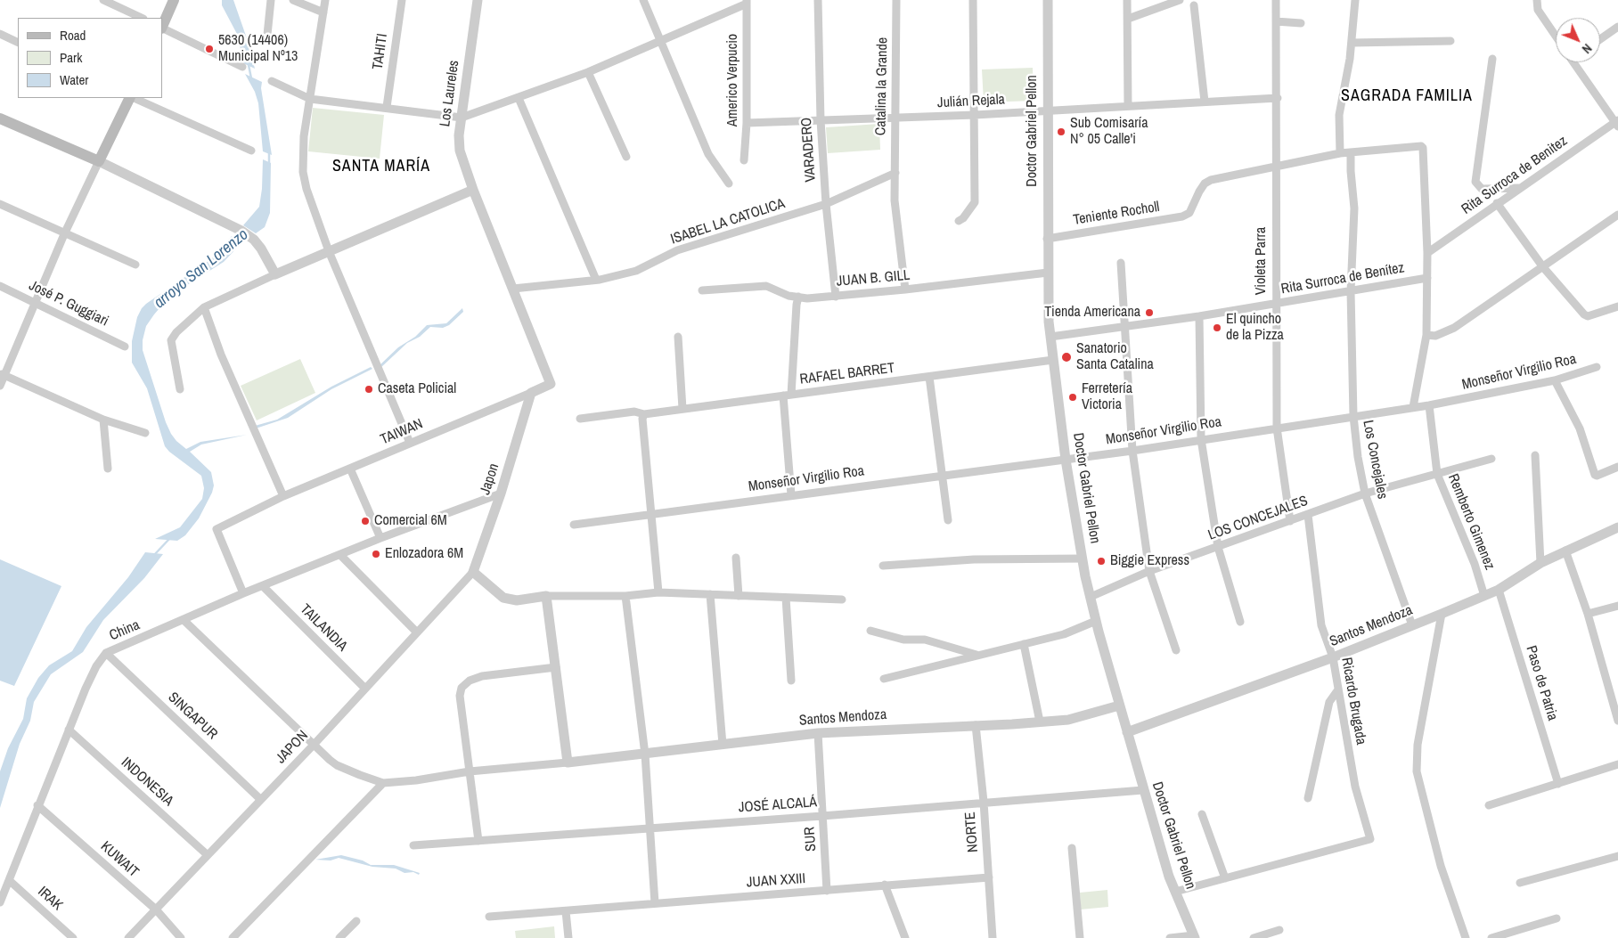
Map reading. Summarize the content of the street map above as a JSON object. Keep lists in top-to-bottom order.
{
  "streets": {
    "street": [
      "TAHITI",
      "Americo Verpucio",
      "Catalina la Grande",
      "Los Laureles",
      "Julián Rejala",
      "Doctor Gabriel Pellon",
      "VARADERO",
      "Rita Surroca de Benitez",
      "Teniente Rocholl",
      "ISABEL LA CATOLICA",
      "Violeta Parra",
      "JUAN B. GILL",
      "Rita Surroca de Benítez",
      "José P. Guggiari",
      "Monseñor Virgilio Roa",
      "RAFAEL BARRET",
      "TAIWAN",
      "Los Concejales",
      "Japon",
      "LOS CONCEJALES",
      "Remberto Gimenez",
      "Santos Mendoza",
      "TAILANDIA",
      "China",
      "Paso de Patria",
      "Ricardo Brugada",
      "SINGAPUR",
      "JAPON",
      "INDONESIA",
      "JOSÉ ALCALÁ",
      "NORTE",
      "SUR",
      "KUWAIT",
      "JUAN XXIII",
      "IRAK"
    ]
  },
  "crossings": [
    ["Americo Verpucio", "Julián Rejala"],
    ["Catalina la Grande", "Julián Rejala"],
    ["Catalina la Grande", "ISABEL LA CATOLICA"],
    ["Catalina la Grande", "JUAN B. GILL"],
    ["Los Laureles", "ISABEL LA CATOLICA"],
    ["Los Laureles", "TAIWAN"],
    ["Los Laureles", "Japon"],
    ["Julián Rejala", "Doctor Gabriel Pellon"],
    ["Julián Rejala", "VARADERO"],
    ["Julián Rejala", "Violeta Parra"],
    ["Doctor Gabriel Pellon", "Teniente Rocholl"],
    ["Doctor Gabriel Pellon", "JUAN B. GILL"],
    ["Doctor Gabriel Pellon", "Rita Surroca de Benítez"],
    ["Doctor Gabriel Pellon", "Monseñor Virgilio Roa"],
    ["Doctor Gabriel Pellon", "RAFAEL BARRET"],
    ["Doctor Gabriel Pellon", "LOS CONCEJALES"],
    ["Doctor Gabriel Pellon", "Santos Mendoza"],
    ["Doctor Gabriel Pellon", "JOSÉ ALCALÁ"],
    ["VARADERO", "ISABEL LA CATOLICA"],
    ["VARADERO", "JUAN B. GILL"],
    ["Teniente Rocholl", "Violeta Parra"],
    ["Violeta Parra", "Rita Surroca de Benítez"],
    ["Violeta Parra", "Monseñor Virgilio Roa"],
    ["Violeta Parra", "LOS CONCEJALES"],
    ["Rita Surroca de Benítez", "Los Concejales"],
    ["Monseñor Virgilio Roa", "Los Concejales"],
    ["Monseñor Virgilio Roa", "Remberto Gimenez"],
    ["TAIWAN", "Japon"],
    ["TAIWAN", "China"],
    ["Los Concejales", "LOS CONCEJALES"],
    ["Los Concejales", "Santos Mendoza"],
    ["Japon", "China"],
    ["Japon", "JAPON"],
    ["LOS CONCEJALES", "Remberto Gimenez"],
    ["LOS CONCEJALES", "Ricardo Brugada"],
    ["Remberto Gimenez", "Santos Mendoza"],
    ["Santos Mendoza", "Paso de Patria"],
    ["Santos Mendoza", "Ricardo Brugada"],
    ["Santos Mendoza", "NORTE"],
    ["Santos Mendoza", "SUR"],
    ["TAILANDIA", "China"],
    ["TAILANDIA", "JAPON"],
    ["China", "SINGAPUR"],
    ["China", "INDONESIA"],
    ["China", "KUWAIT"],
    ["China", "IRAK"],
    ["SINGAPUR", "JAPON"],
    ["JAPON", "INDONESIA"],
    ["JAPON", "KUWAIT"],
    ["JOSÉ ALCALÁ", "NORTE"],
    ["JOSÉ ALCALÁ", "SUR"],
    ["NORTE", "JUAN XXIII"],
    ["SUR", "JUAN XXIII"]
  ],
  "districts": ["SAGRADA FAMILIA", "SANTA MARÍA"],
  "water": ["arroyo San Lorenzo"],
  "places": [
    "5630 (14406) Municipal Nº13",
    "Sub Comisaría N° 05 Calle'i",
    "Tienda Americana",
    "El quincho de la Pizza",
    "Sanatorio Santa Catalina",
    "Caseta Policial",
    "Ferretería Victoria",
    "Comercial 6M",
    "Enlozadora 6M",
    "Biggie Express"
  ],
  "legend": ["Road", "Park", "Water"],
  "north": "bottom right"
}
